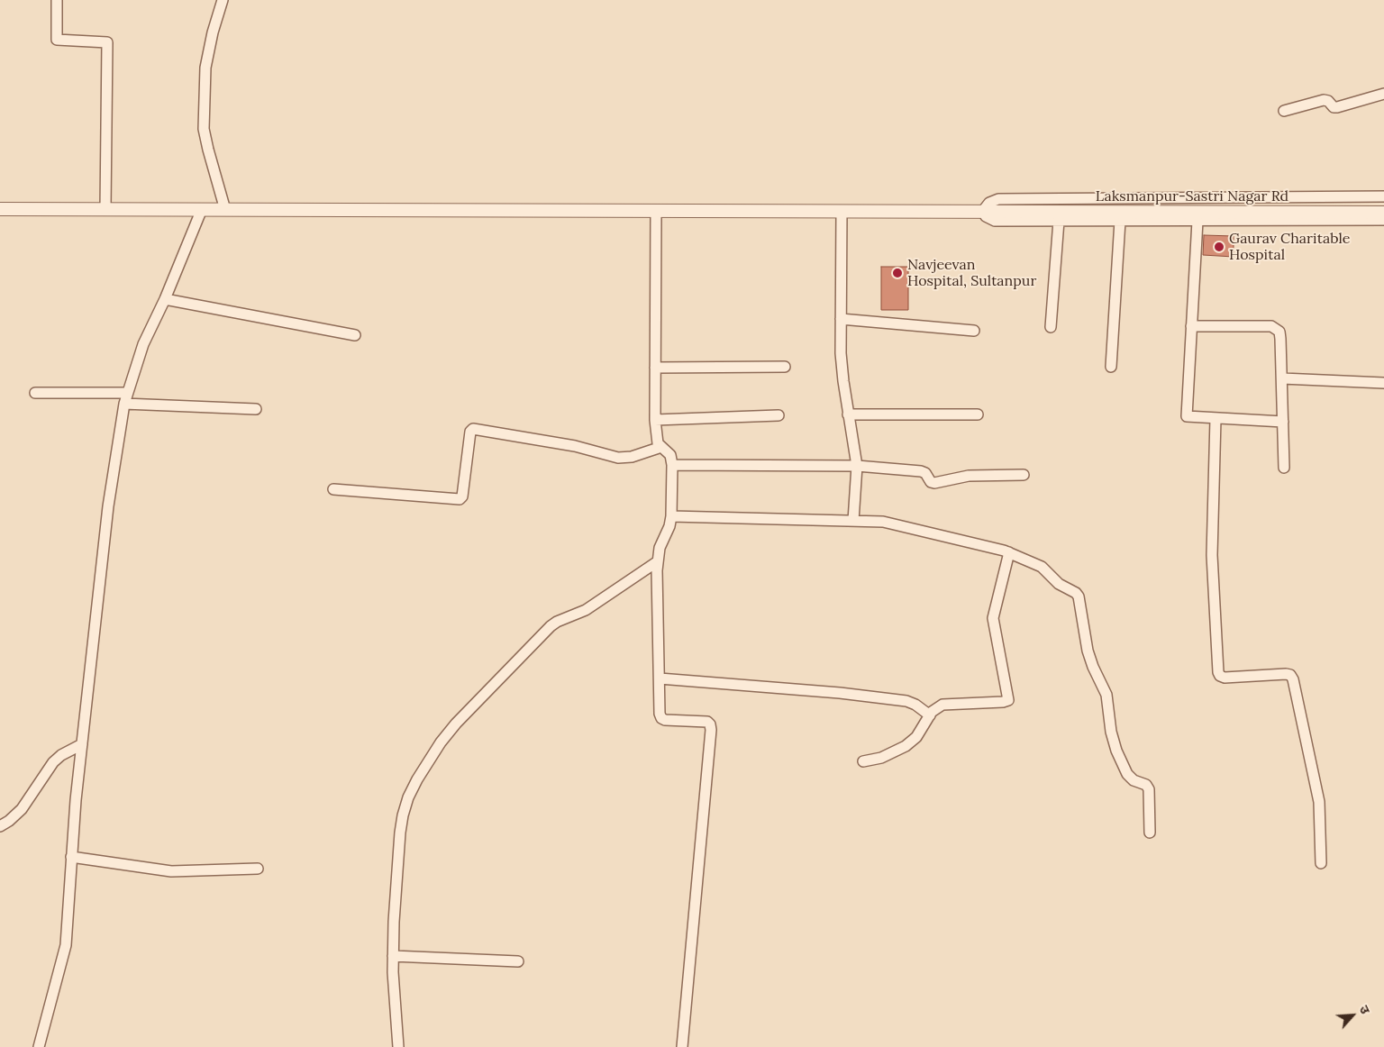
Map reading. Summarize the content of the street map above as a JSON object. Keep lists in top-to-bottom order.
{
  "streets": {
    "street": ["Laksmanpur-Sastri Nagar Rd"]
  },
  "places": ["Gaurav Charitable Hospital", "Navjeevan Hospital, Sultanpur"],
  "north": "top right"
}
